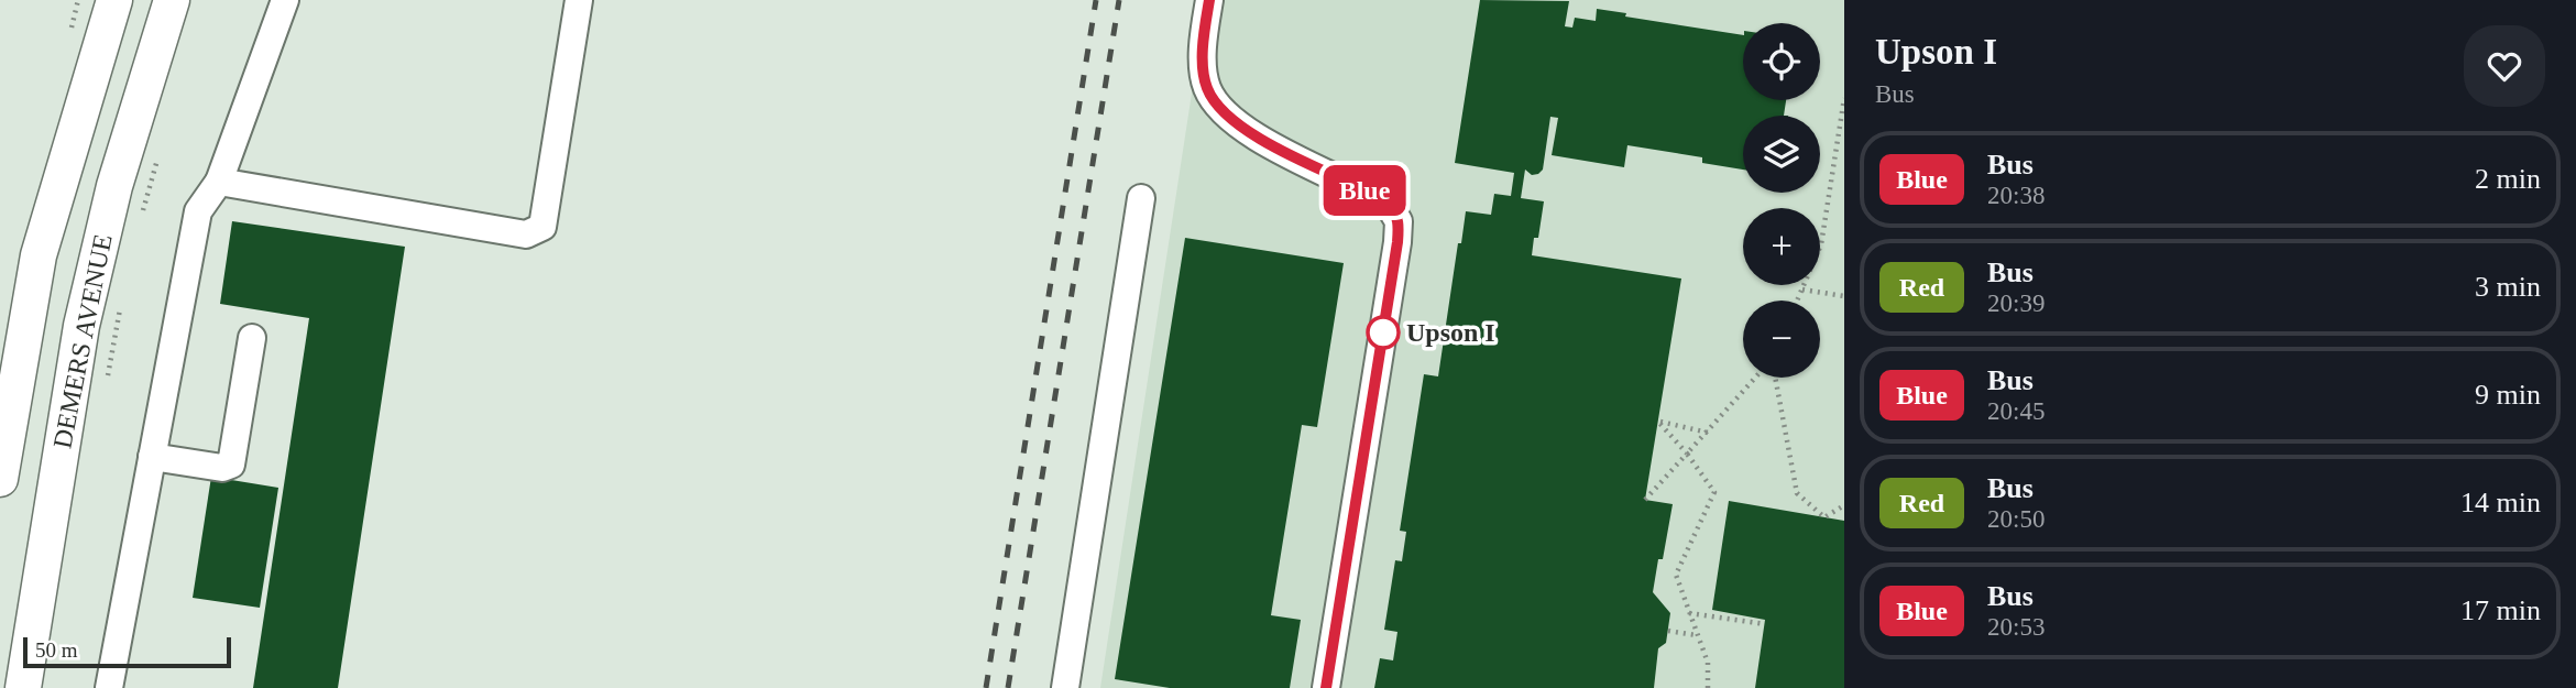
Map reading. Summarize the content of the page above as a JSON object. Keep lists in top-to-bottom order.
{
  "streets": {
    "main road": ["DEMERS AVENUE"]
  },
  "places": ["Upson I"],
  "lines": ["bus line Blue"],
  "scale_bar": "50 m",
  "page": {
    "on_map": "Blue",
    "heading": ["Upson I", "Bus"],
    "map_buttons": ["+", "−"],
    "list": [
      {
        "mark": "Blue",
        "name": "Bus",
        "note": "20:38",
        "value": "2 min"
      },
      {
        "mark": "Red",
        "name": "Bus",
        "note": "20:39",
        "value": "3 min"
      },
      {
        "mark": "Blue",
        "name": "Bus",
        "note": "20:45",
        "value": "9 min"
      },
      {
        "mark": "Red",
        "name": "Bus",
        "note": "20:50",
        "value": "14 min"
      },
      {
        "mark": "Blue",
        "name": "Bus",
        "note": "20:53",
        "value": "17 min"
      }
    ],
    "scale": "50 m"
  }
}
